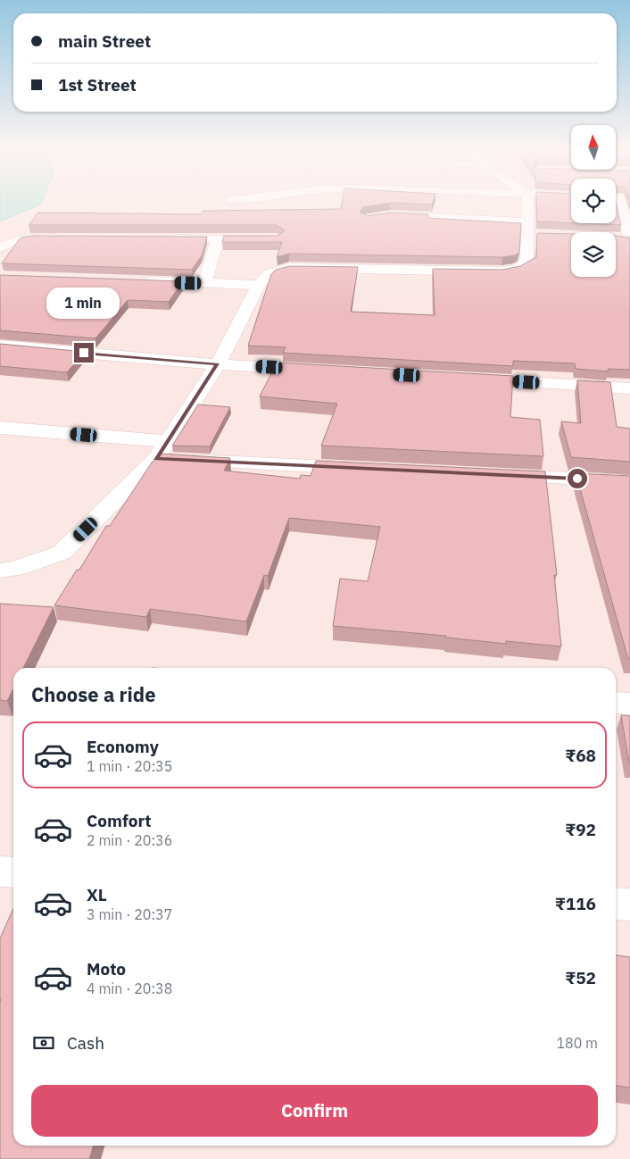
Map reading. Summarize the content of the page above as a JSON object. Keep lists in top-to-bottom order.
{
  "north": "top",
  "page": {
    "banner": ["main Street", "1st Street"],
    "bubble": "1 min",
    "heading": "Choose a ride",
    "list": [
      {
        "name": "Economy",
        "note": "1 min · 20:35",
        "value": "₹68"
      },
      {
        "name": "Comfort",
        "note": "2 min · 20:36",
        "value": "₹92"
      },
      {
        "name": "XL",
        "note": "3 min · 20:37",
        "value": "₹116"
      },
      {
        "name": "Moto",
        "note": "4 min · 20:38",
        "value": "₹52"
      }
    ],
    "pay": ["Cash", "180 m"],
    "buttons": "Confirm"
  }
}
